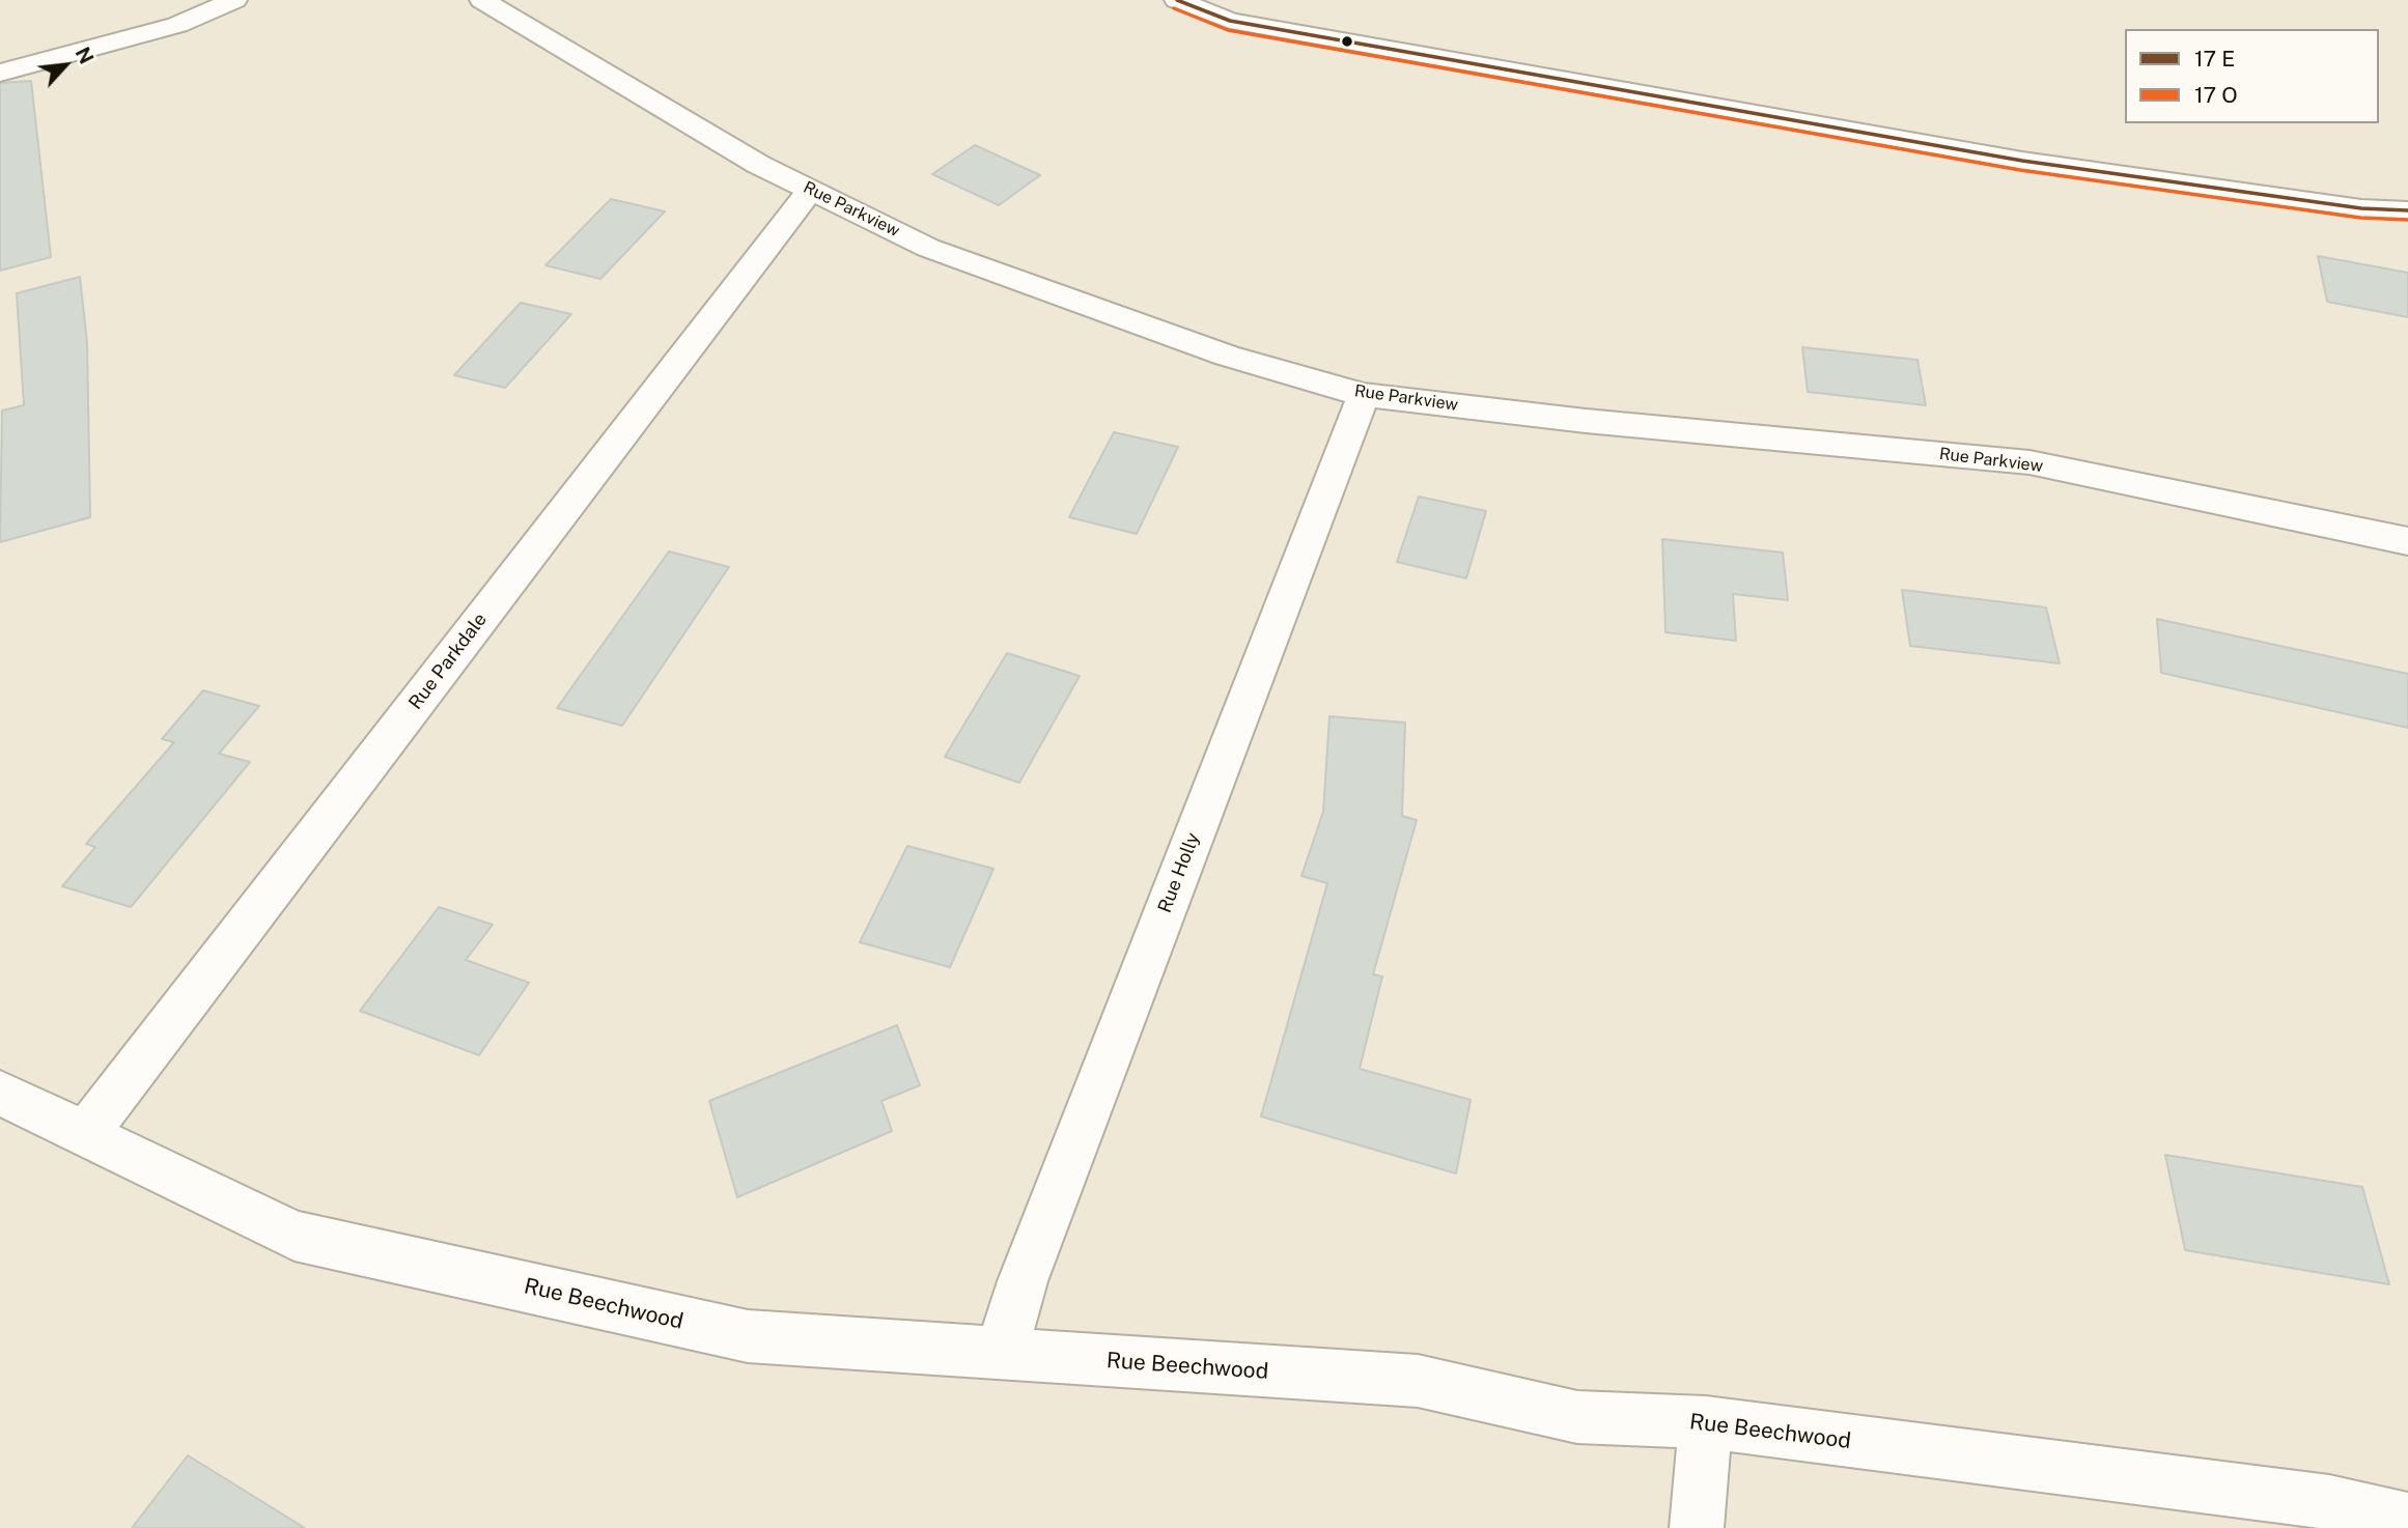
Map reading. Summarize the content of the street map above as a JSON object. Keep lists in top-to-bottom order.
{
  "streets": {
    "street": [
      "Rue Parkview",
      "Rue Parkdale",
      "Rue Holly",
      "Rue Beechwood"
    ]
  },
  "crossings": [
    ["Rue Parkview", "Rue Parkdale"],
    ["Rue Parkview", "Rue Holly"],
    ["Rue Parkdale", "Rue Beechwood"],
    ["Rue Holly", "Rue Beechwood"]
  ],
  "legend": ["17 E", "17 O"],
  "north": "top right"
}
